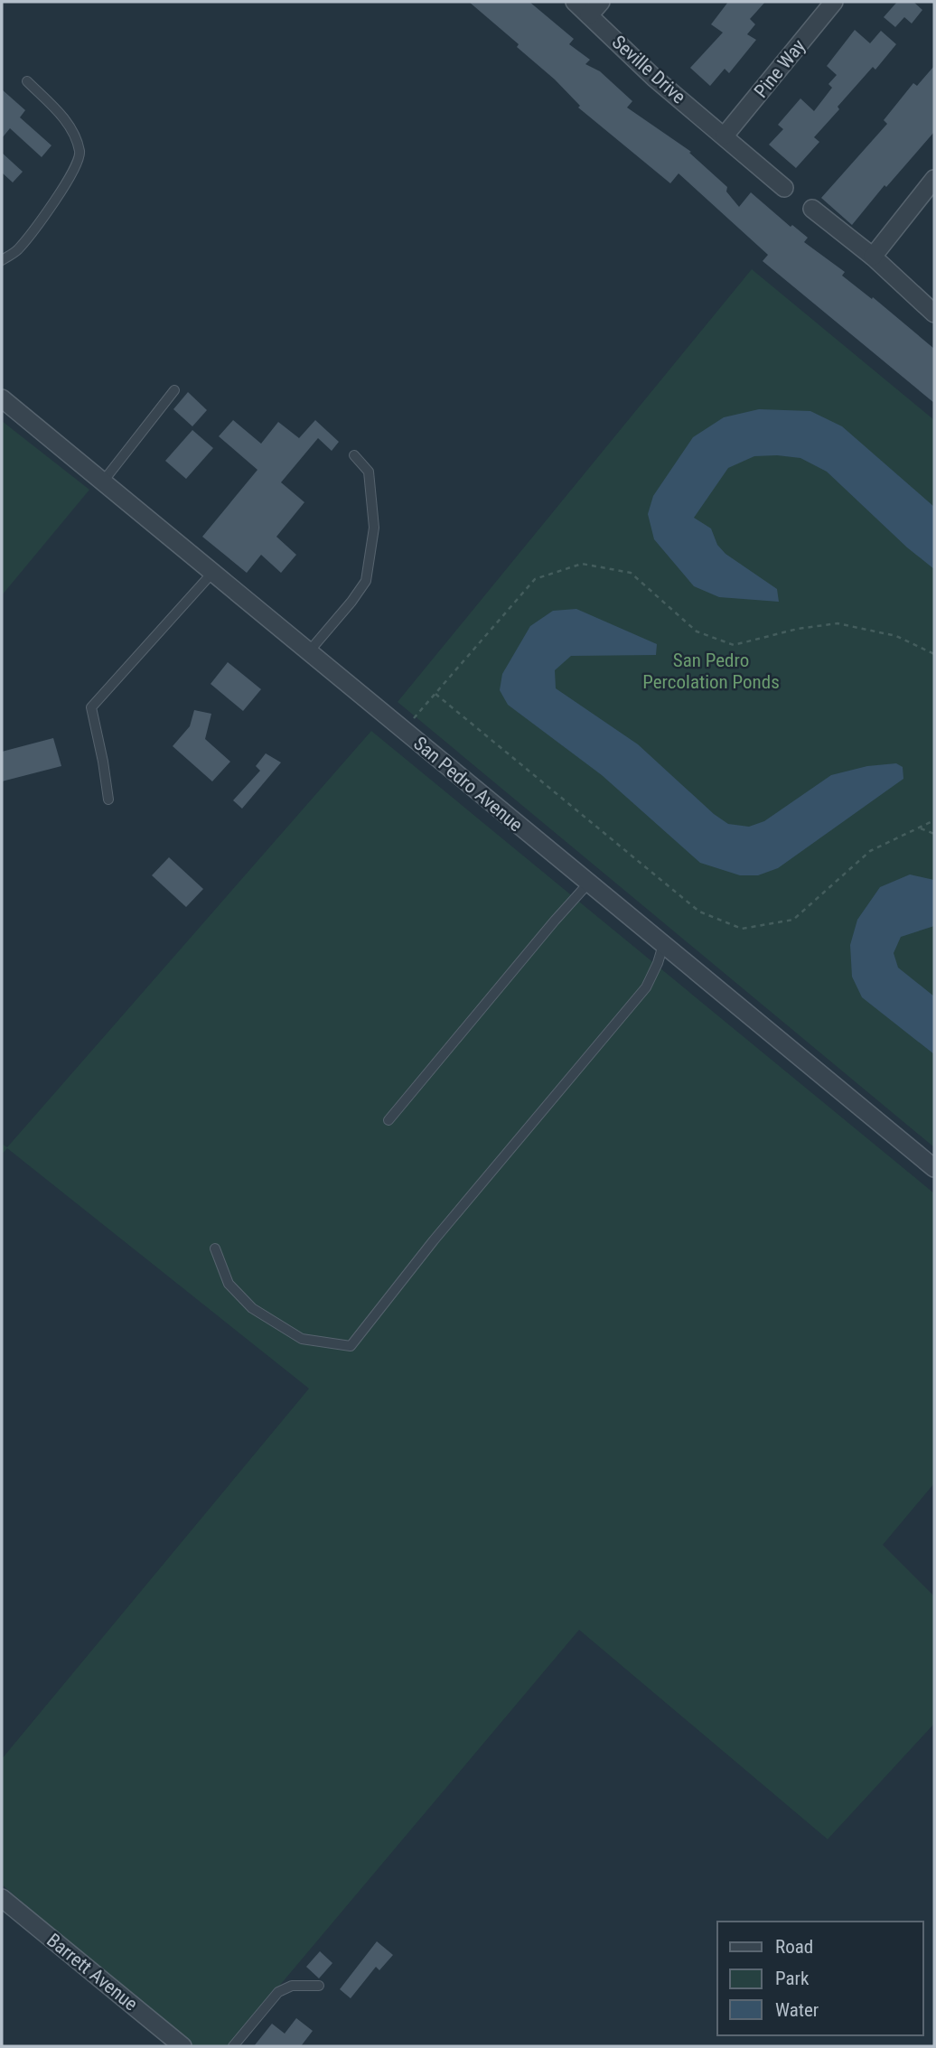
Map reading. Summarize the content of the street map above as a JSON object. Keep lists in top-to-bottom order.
{
  "streets": {
    "street": [
      "Pine Way",
      "Seville Drive",
      "San Pedro Avenue",
      "Barrett Avenue"
    ]
  },
  "crossings": [
    ["Pine Way", "Seville Drive"]
  ],
  "parks": ["San Pedro Percolation Ponds"],
  "legend": ["Road", "Park", "Water"]
}
